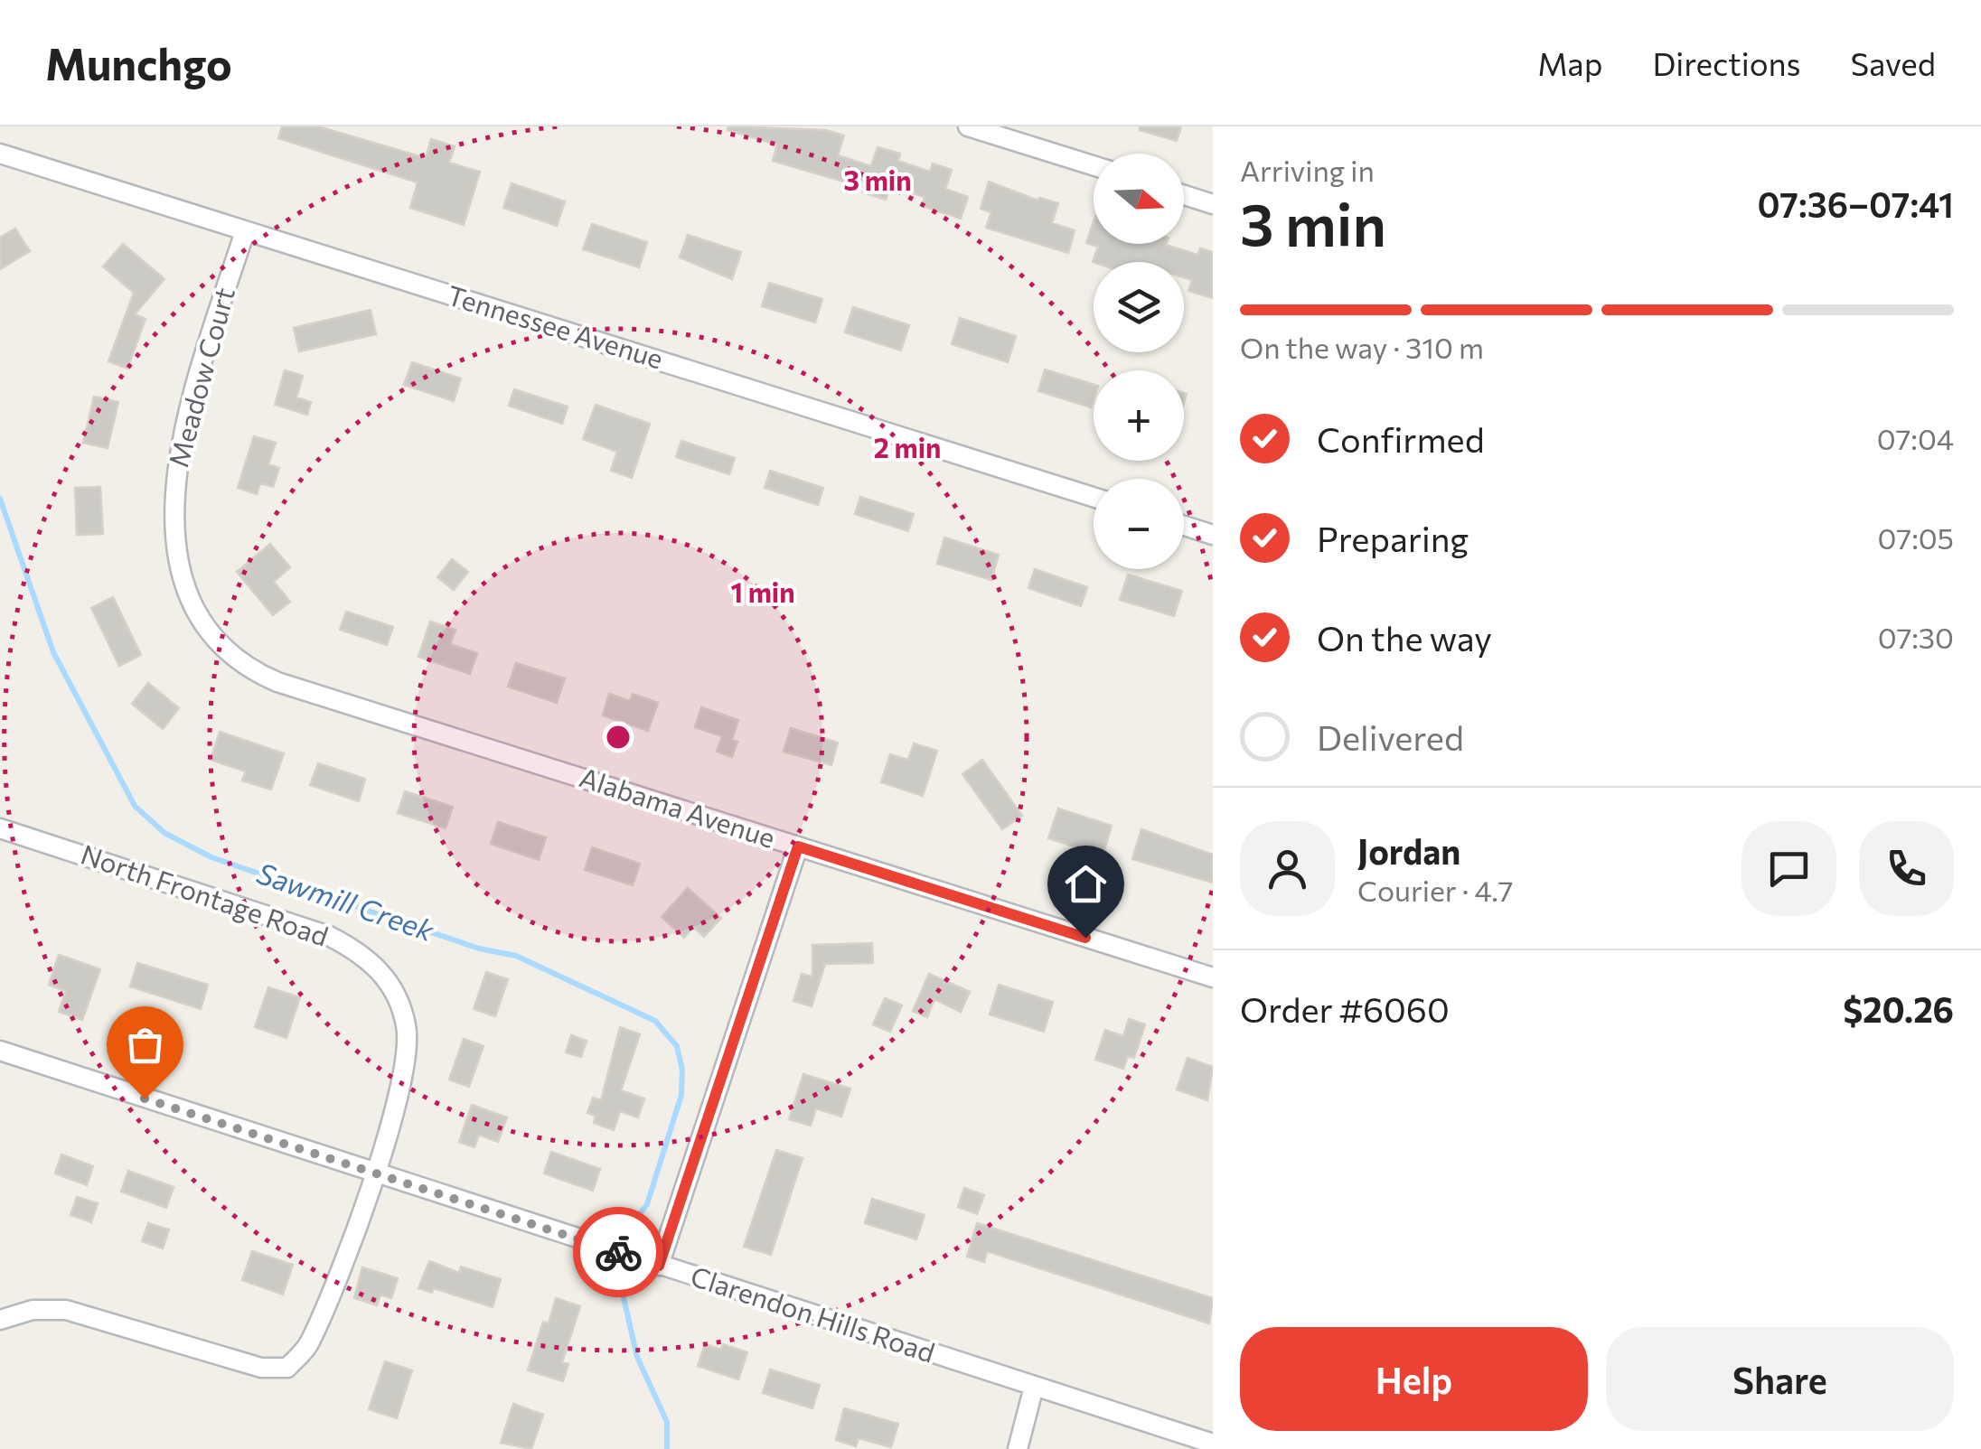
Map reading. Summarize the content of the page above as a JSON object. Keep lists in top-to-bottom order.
{
  "streets": {
    "street": [
      "Tennessee Avenue",
      "Meadow Court",
      "Alabama Avenue",
      "North Frontage Road",
      "Clarendon Hills Road"
    ]
  },
  "crossings": [
    ["Tennessee Avenue", "Meadow Court"],
    ["Meadow Court", "Alabama Avenue"],
    ["North Frontage Road", "Clarendon Hills Road"]
  ],
  "water": ["Sawmill Creek"],
  "north": "right",
  "page": {
    "header": "Munchgo",
    "nav": ["Map", "Directions", "Saved"],
    "heading": ["3 min", "Arriving in", "07:36–07:41"],
    "panel": [
      "Jordan",
      "Courier · 4.7",
      "Order #6060",
      "$20.26"
    ],
    "map_buttons": ["+", "−"],
    "bar": "On the way · 310 m",
    "list": [
      ["Confirmed", "07:04"],
      ["Preparing", "07:05"],
      ["On the way", "07:30"],
      "Delivered"
    ],
    "buttons": ["Help", "Share"]
  },
  "rings": ["3 min", "2 min", "1 min"]
}
